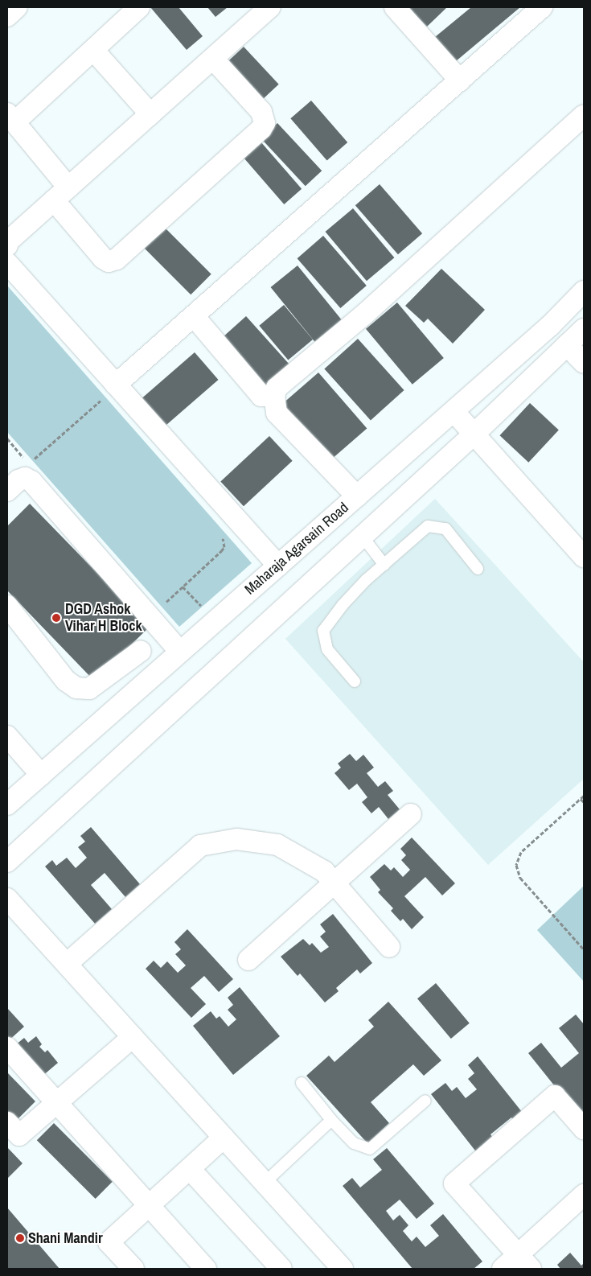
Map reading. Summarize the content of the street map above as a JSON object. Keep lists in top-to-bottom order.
{
  "streets": {
    "street": ["Maharaja Agarsain Road"]
  },
  "places": ["DGD Ashok Vihar H Block", "Shani Mandir"]
}
